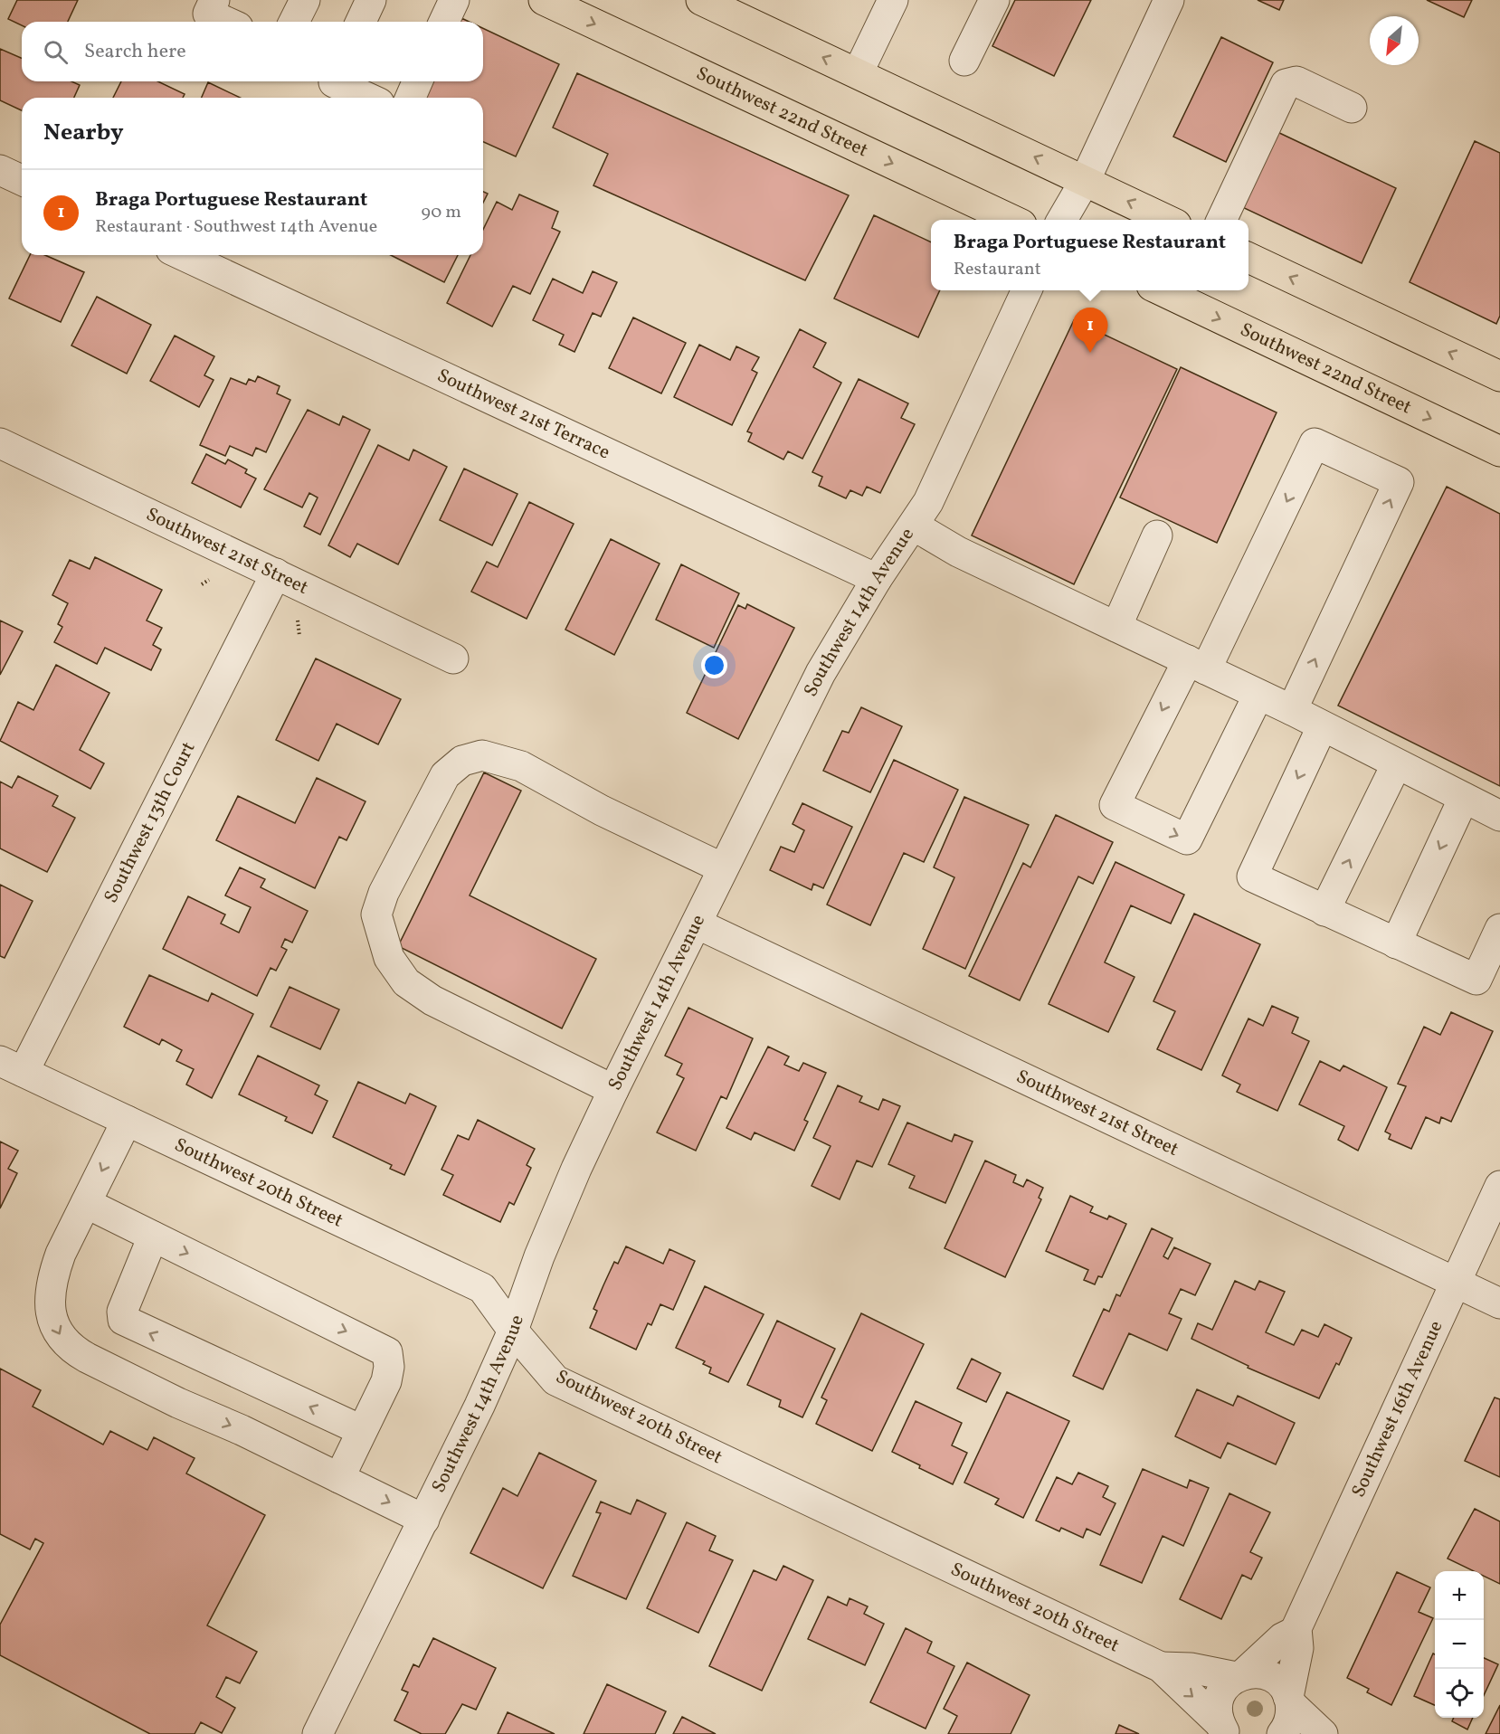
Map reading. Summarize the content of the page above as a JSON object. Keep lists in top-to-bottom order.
{
  "streets": {
    "main road": ["Southwest 22nd Street"],
    "street": [
      "Southwest 21st Terrace",
      "Southwest 21st Street",
      "Southwest 14th Avenue",
      "Southwest 13th Court",
      "Southwest 20th Street",
      "Southwest 16th Avenue"
    ]
  },
  "crossings": [
    ["Southwest 21st Terrace", "Southwest 14th Avenue"],
    ["Southwest 21st Street", "Southwest 14th Avenue"],
    ["Southwest 21st Street", "Southwest 13th Court"],
    ["Southwest 21st Street", "Southwest 16th Avenue"],
    ["Southwest 14th Avenue", "Southwest 20th Street"],
    ["Southwest 13th Court", "Southwest 20th Street"],
    ["Southwest 20th Street", "Southwest 16th Avenue"]
  ],
  "north": "bottom left",
  "page": {
    "search": "Search here",
    "heading": "Nearby",
    "list": [
      {
        "mark": "1",
        "name": "Braga Portuguese Restaurant",
        "note": "Restaurant · Southwest 14th Avenue",
        "value": "90 m"
      }
    ],
    "popup": ["Braga Portuguese Restaurant", "Restaurant"],
    "pins": "1",
    "map_buttons": ["+", "−"]
  }
}
